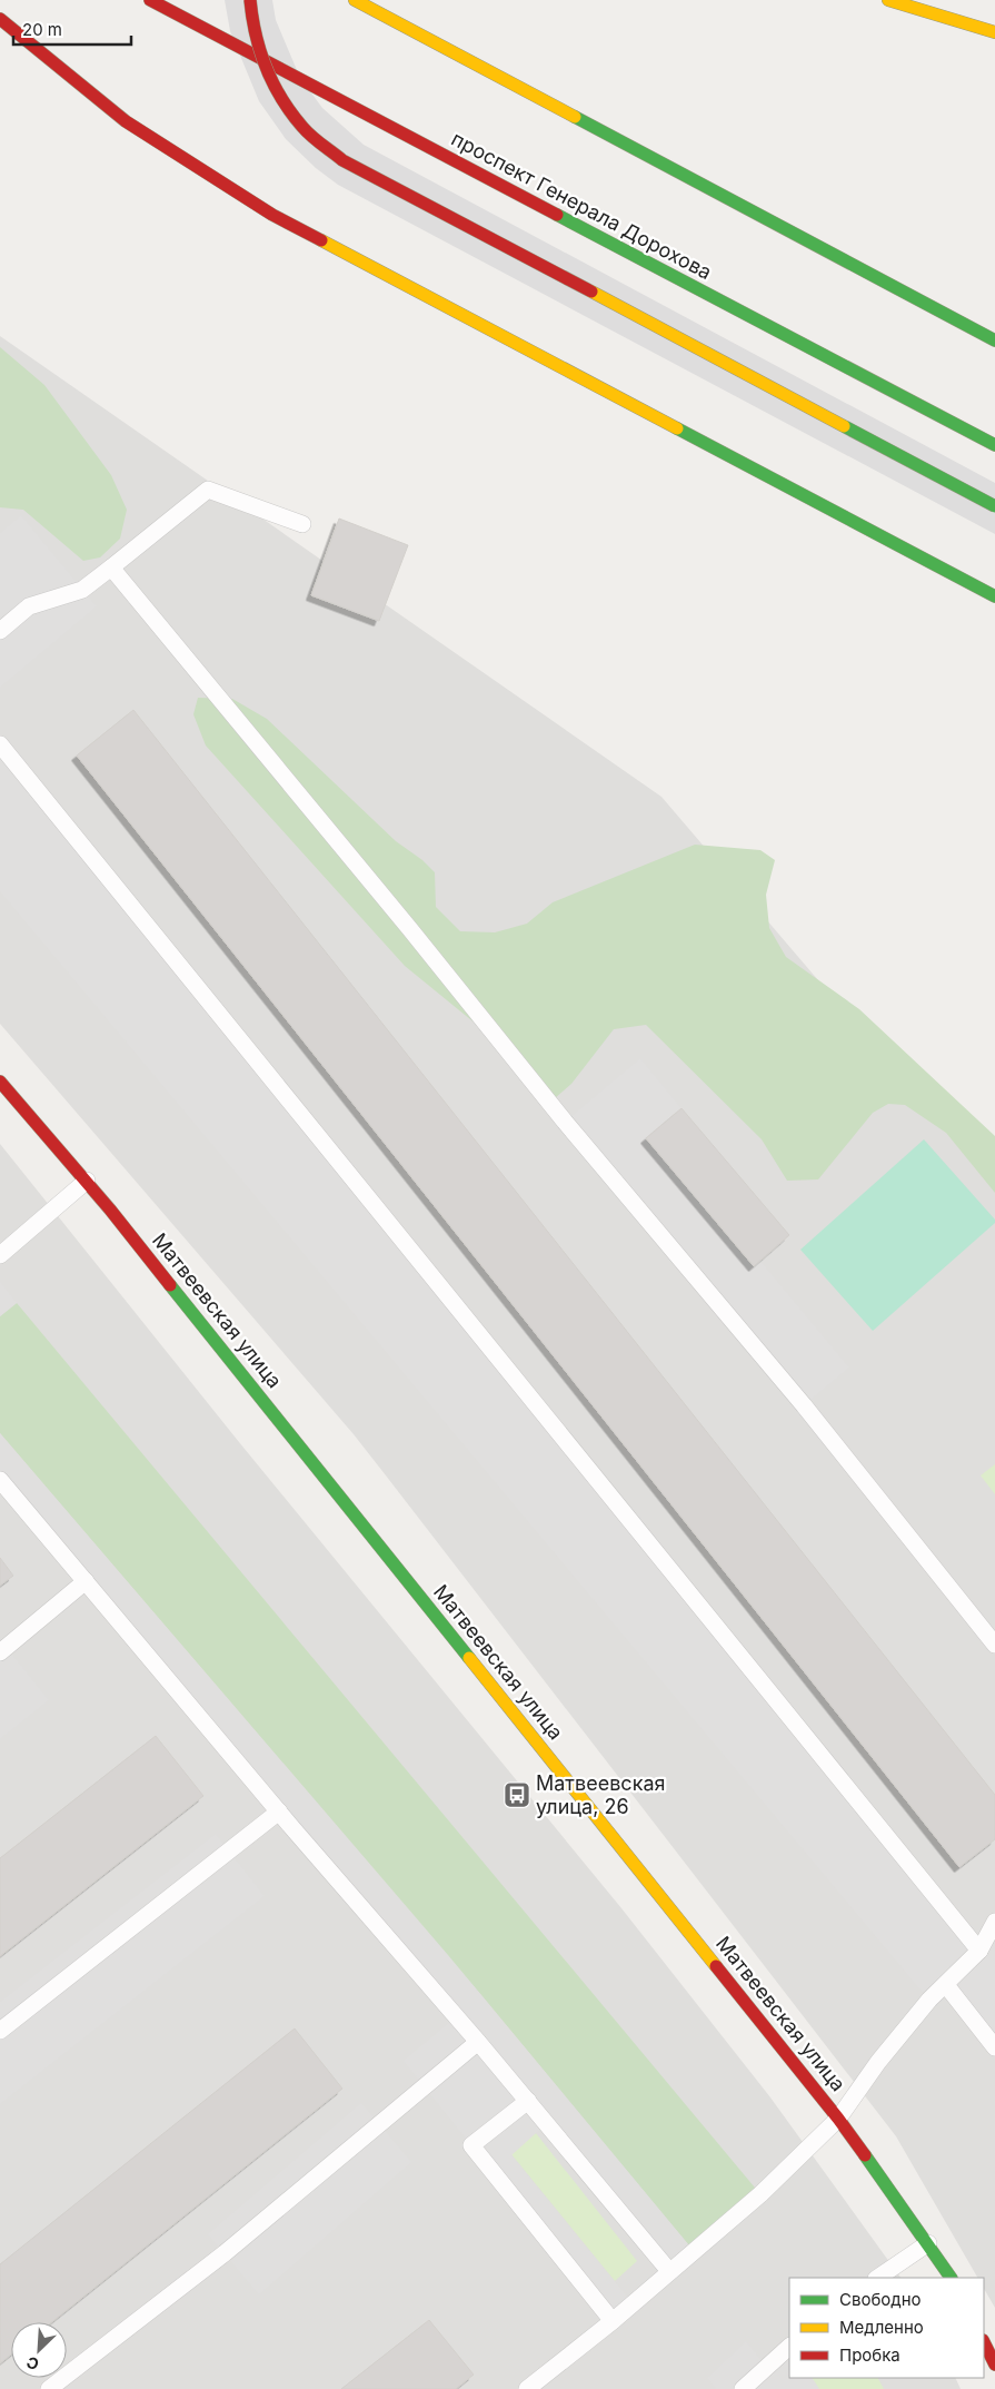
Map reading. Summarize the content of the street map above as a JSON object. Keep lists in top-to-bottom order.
{
  "streets": {
    "main road": ["проспект Генерала Дорохова", "Матвеевская улица"]
  },
  "places": {
    "bus stop": ["Матвеевская улица, 26"]
  },
  "legend": ["Свободно", "Медленно", "Пробка"],
  "scale_bar": "20 m",
  "north": "bottom left"
}
